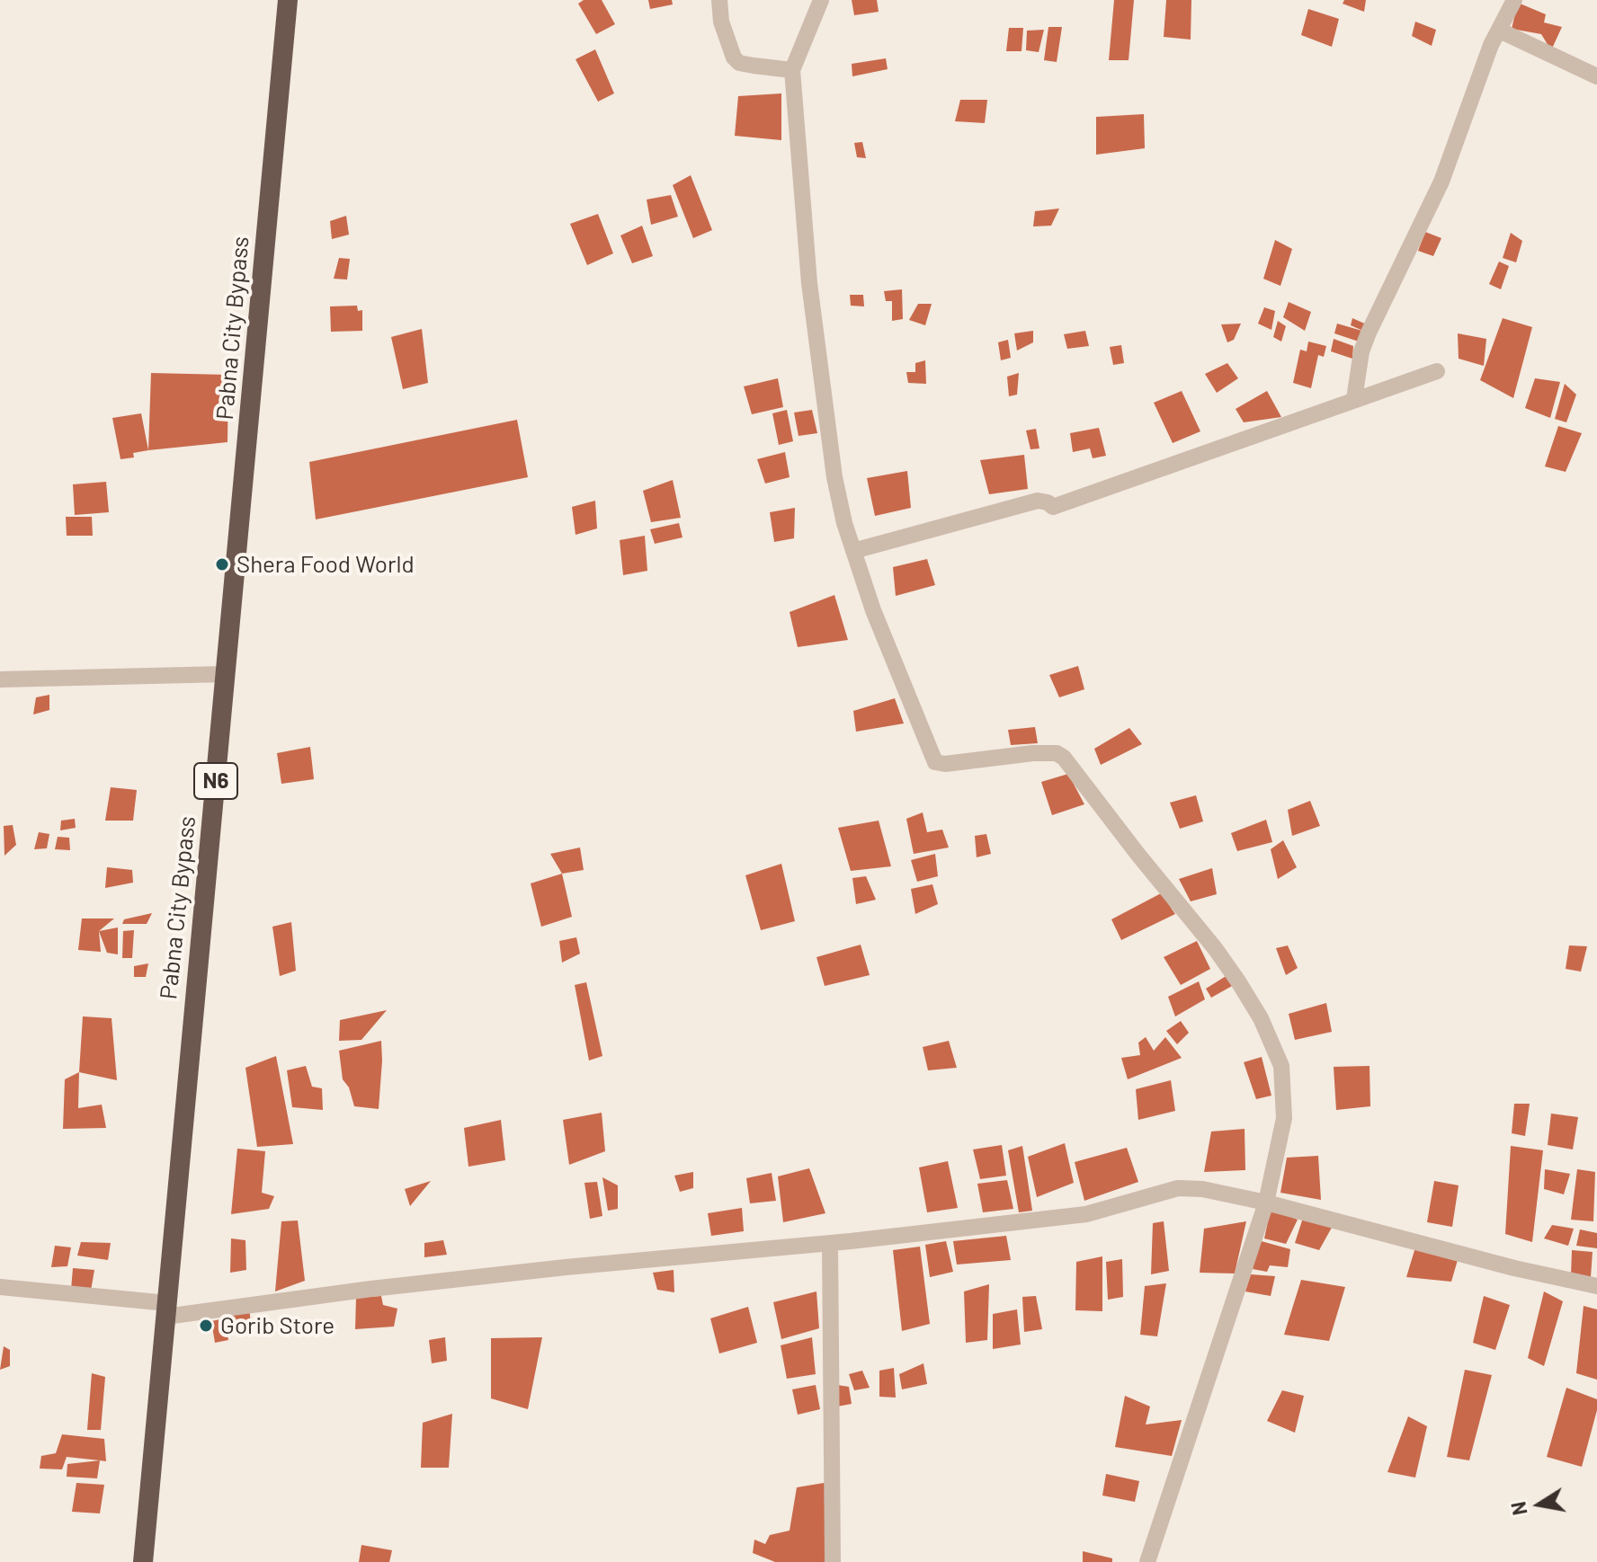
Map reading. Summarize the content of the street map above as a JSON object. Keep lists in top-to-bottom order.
{
  "streets": {
    "highway": ["Pabna City Bypass", "N6"]
  },
  "places": ["Shera Food World", "Gorib Store"],
  "north": "left"
}
